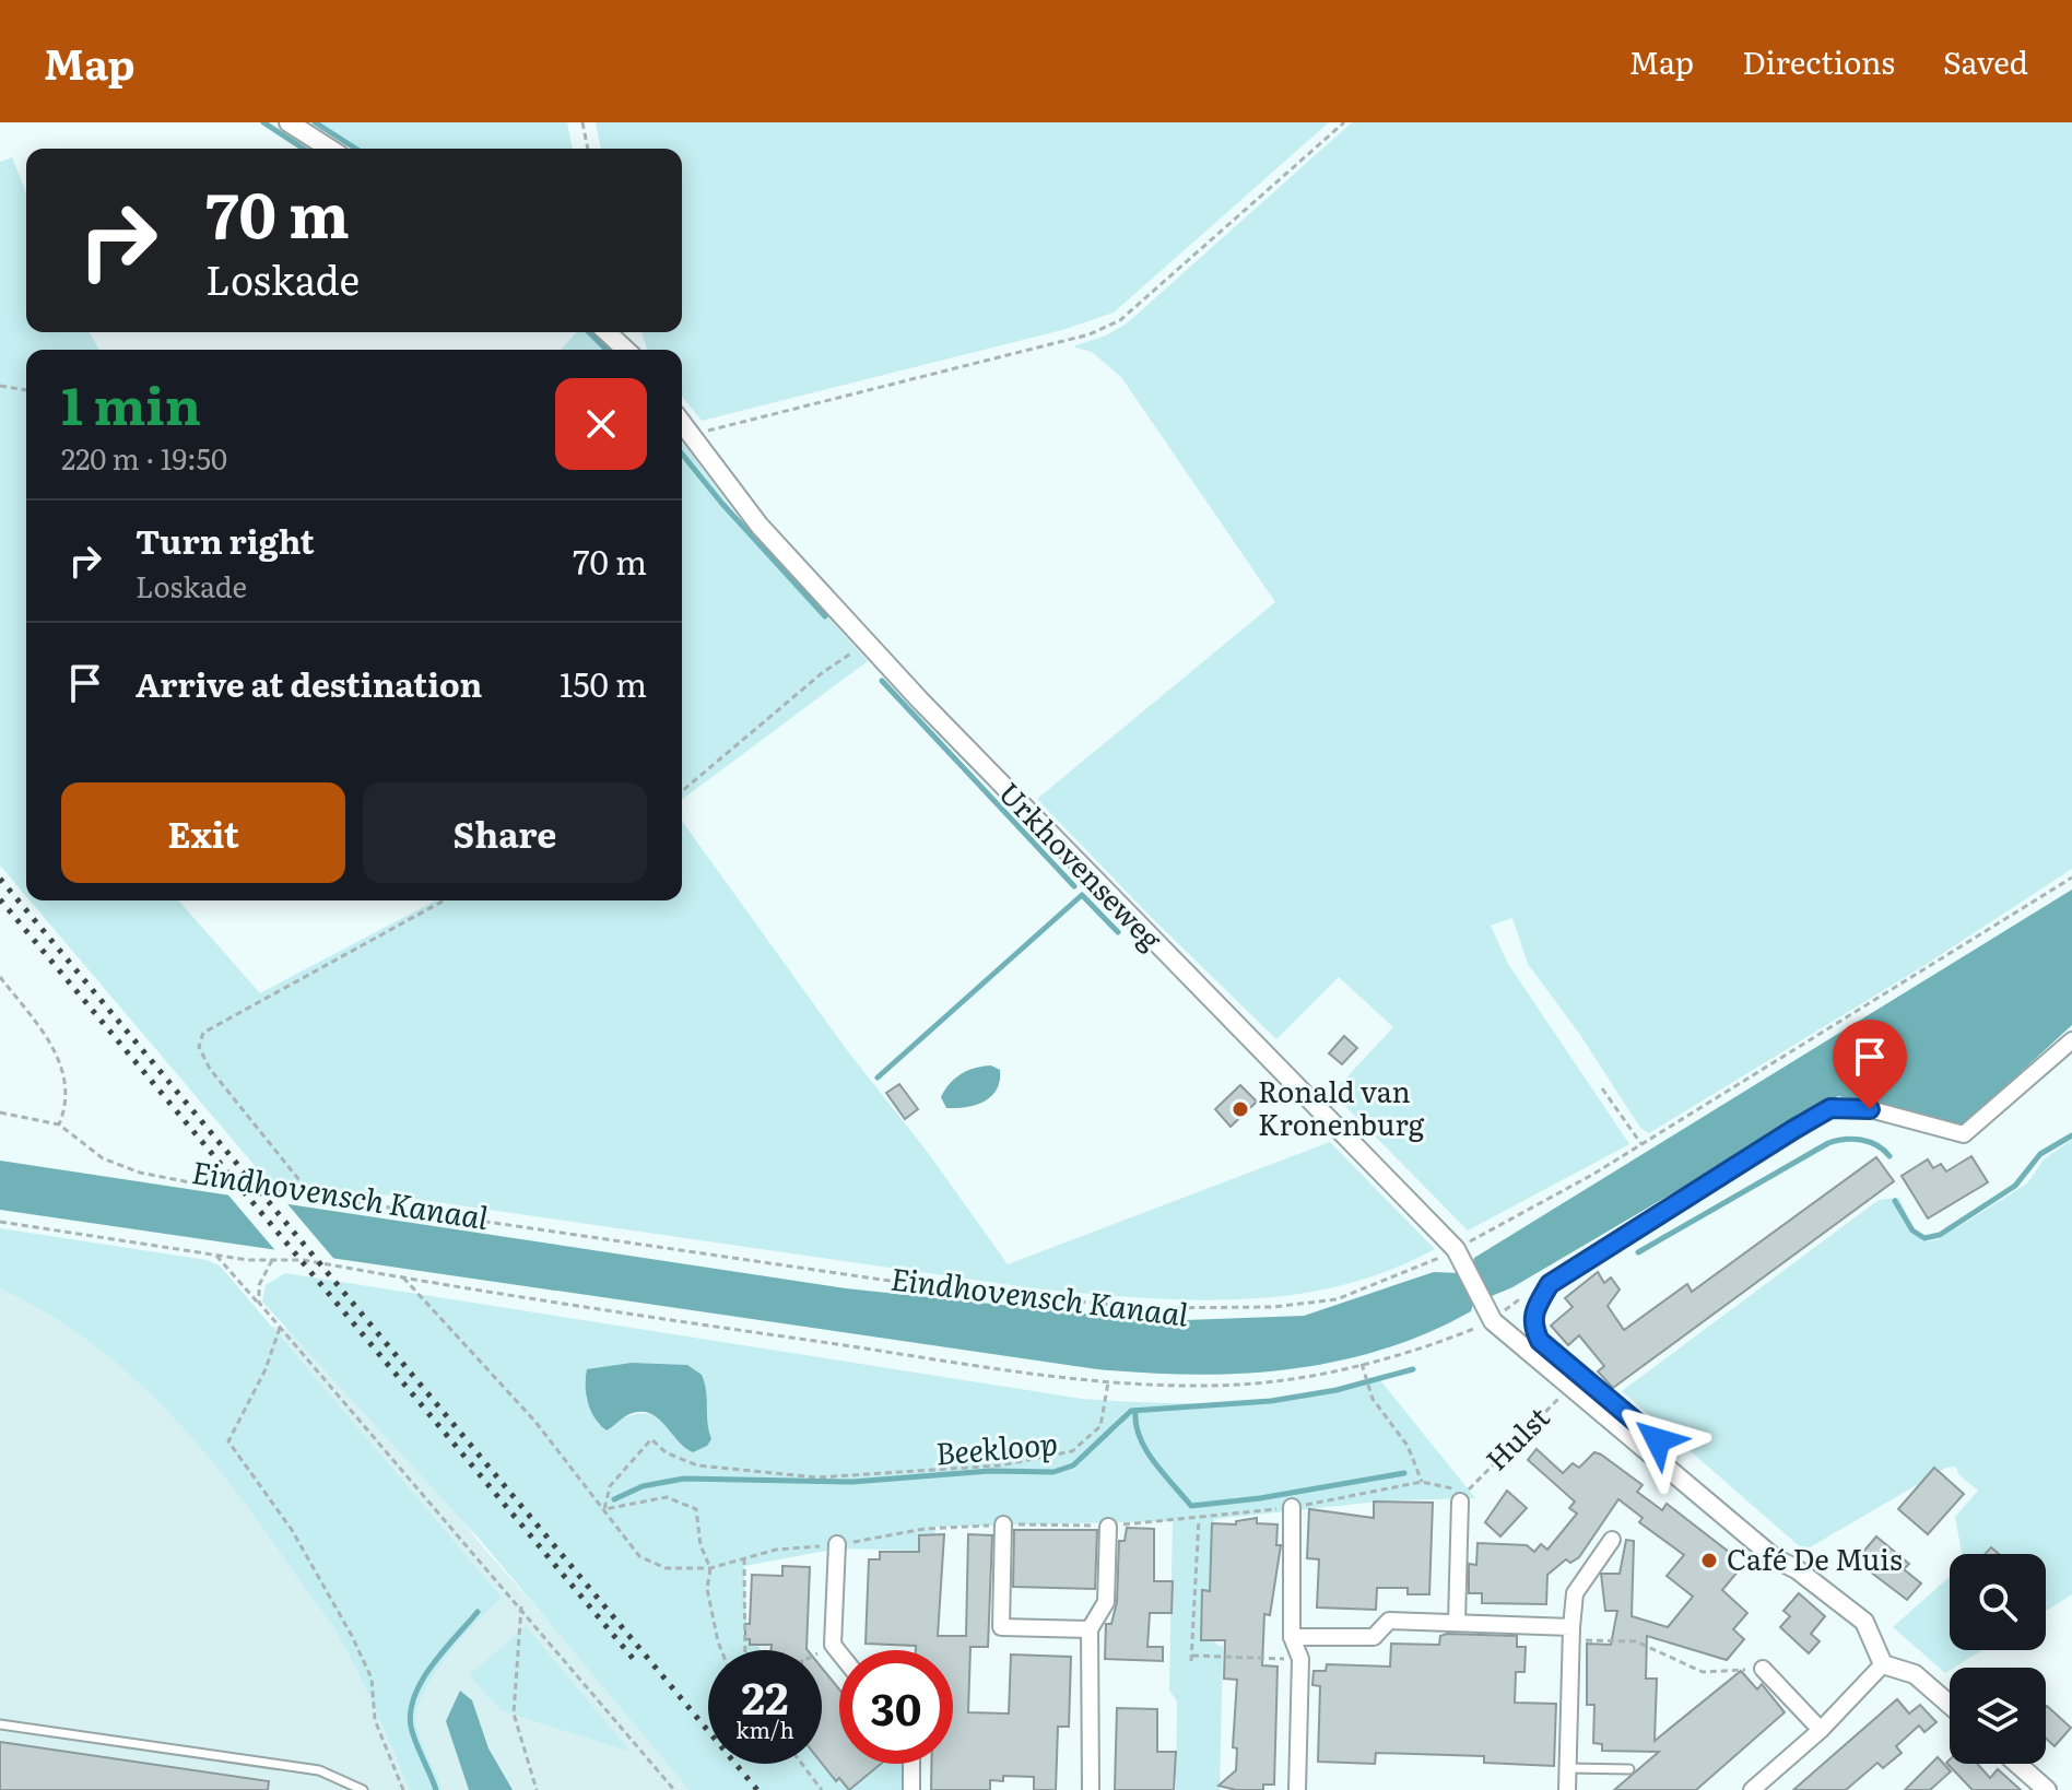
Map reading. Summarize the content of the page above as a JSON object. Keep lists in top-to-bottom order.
{
  "streets": {
    "street": ["Urkhovenseweg", "Hulst"]
  },
  "crossings": [
    ["Urkhovenseweg", "Hulst"]
  ],
  "water": ["Eindhovensch Kanaal", "Beekloop"],
  "places": ["Ronald van Kronenburg", "Café De Muis"],
  "page": {
    "header": "Map",
    "nav": ["Map", "Directions", "Saved"],
    "turn": ["70 m", "Loskade"],
    "heading": ["1 min", "220 m · 19:50"],
    "list": [
      {
        "name": "Turn right",
        "note": "Loskade",
        "value": "70 m"
      },
      {
        "name": "Arrive at destination",
        "value": "150 m"
      }
    ],
    "buttons": ["Exit", "Share"],
    "speed": "22 km/h",
    "limit": "30"
  }
}
